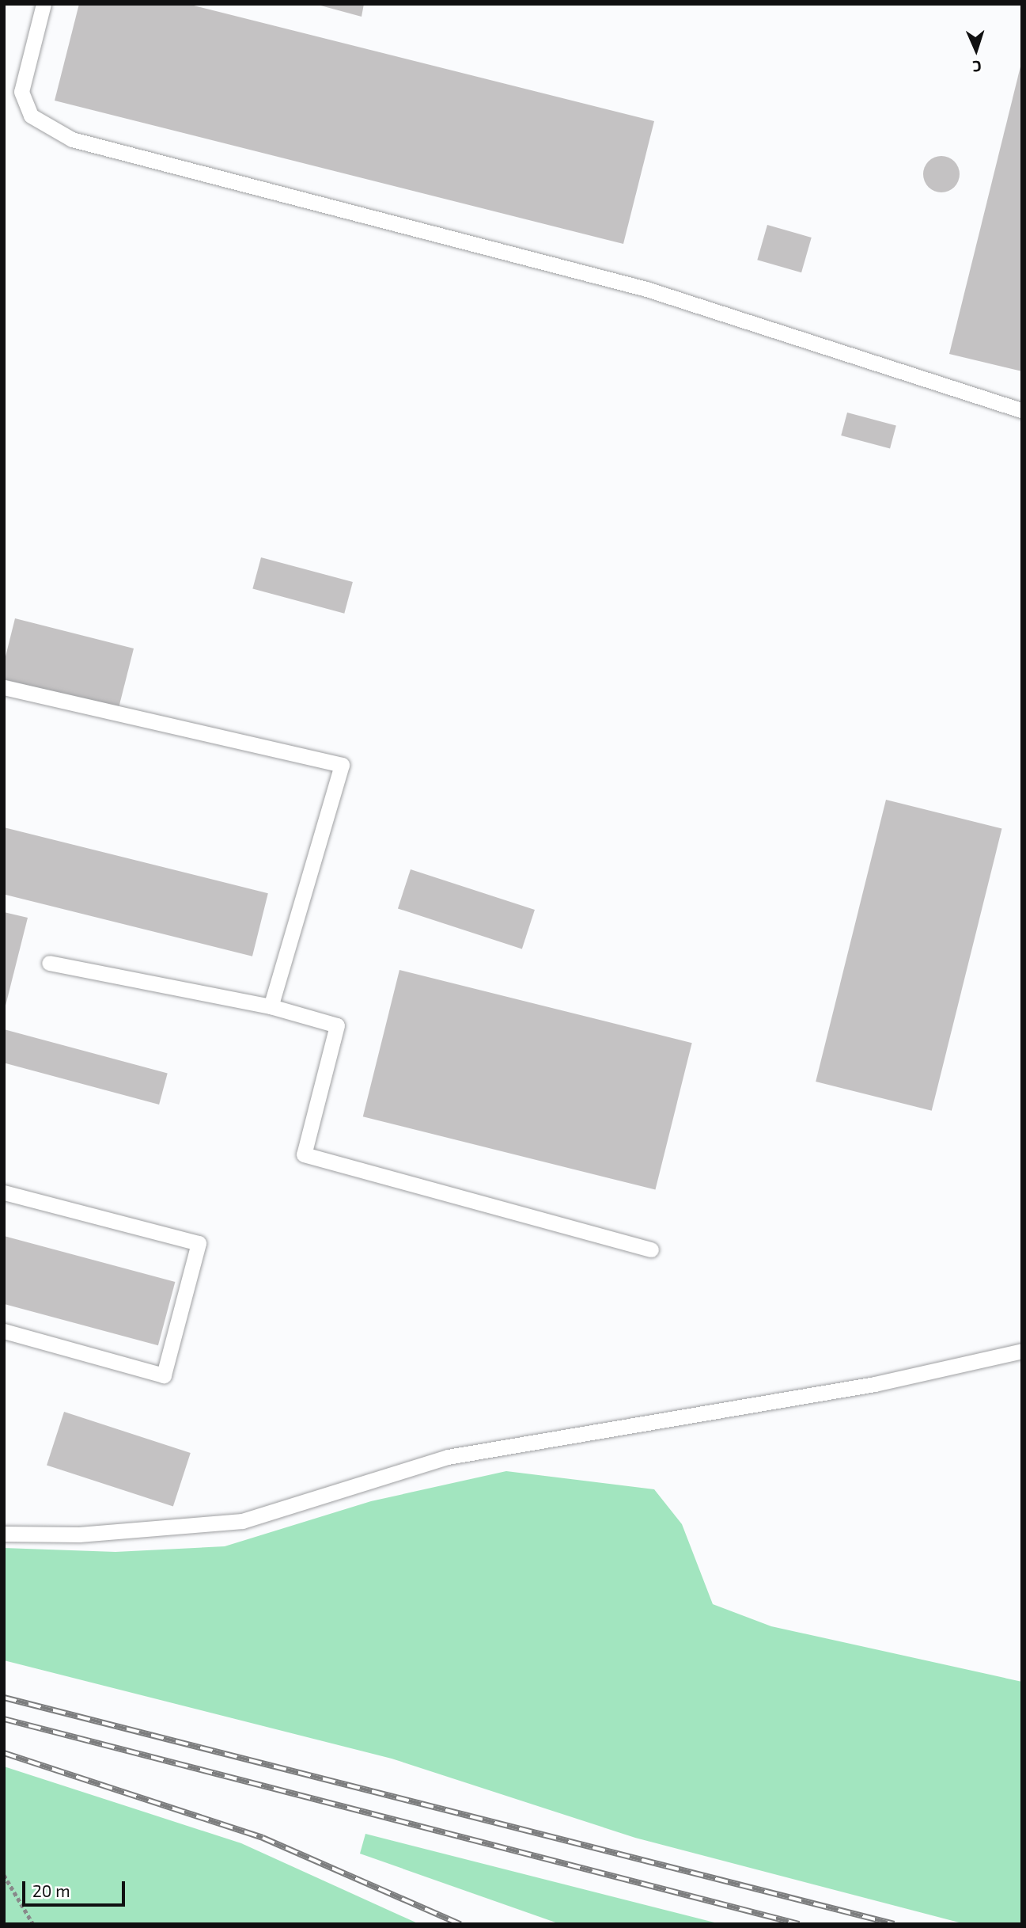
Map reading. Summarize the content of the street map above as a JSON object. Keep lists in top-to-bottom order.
{
  "scale_bar": "20 m",
  "north": "bottom"
}
